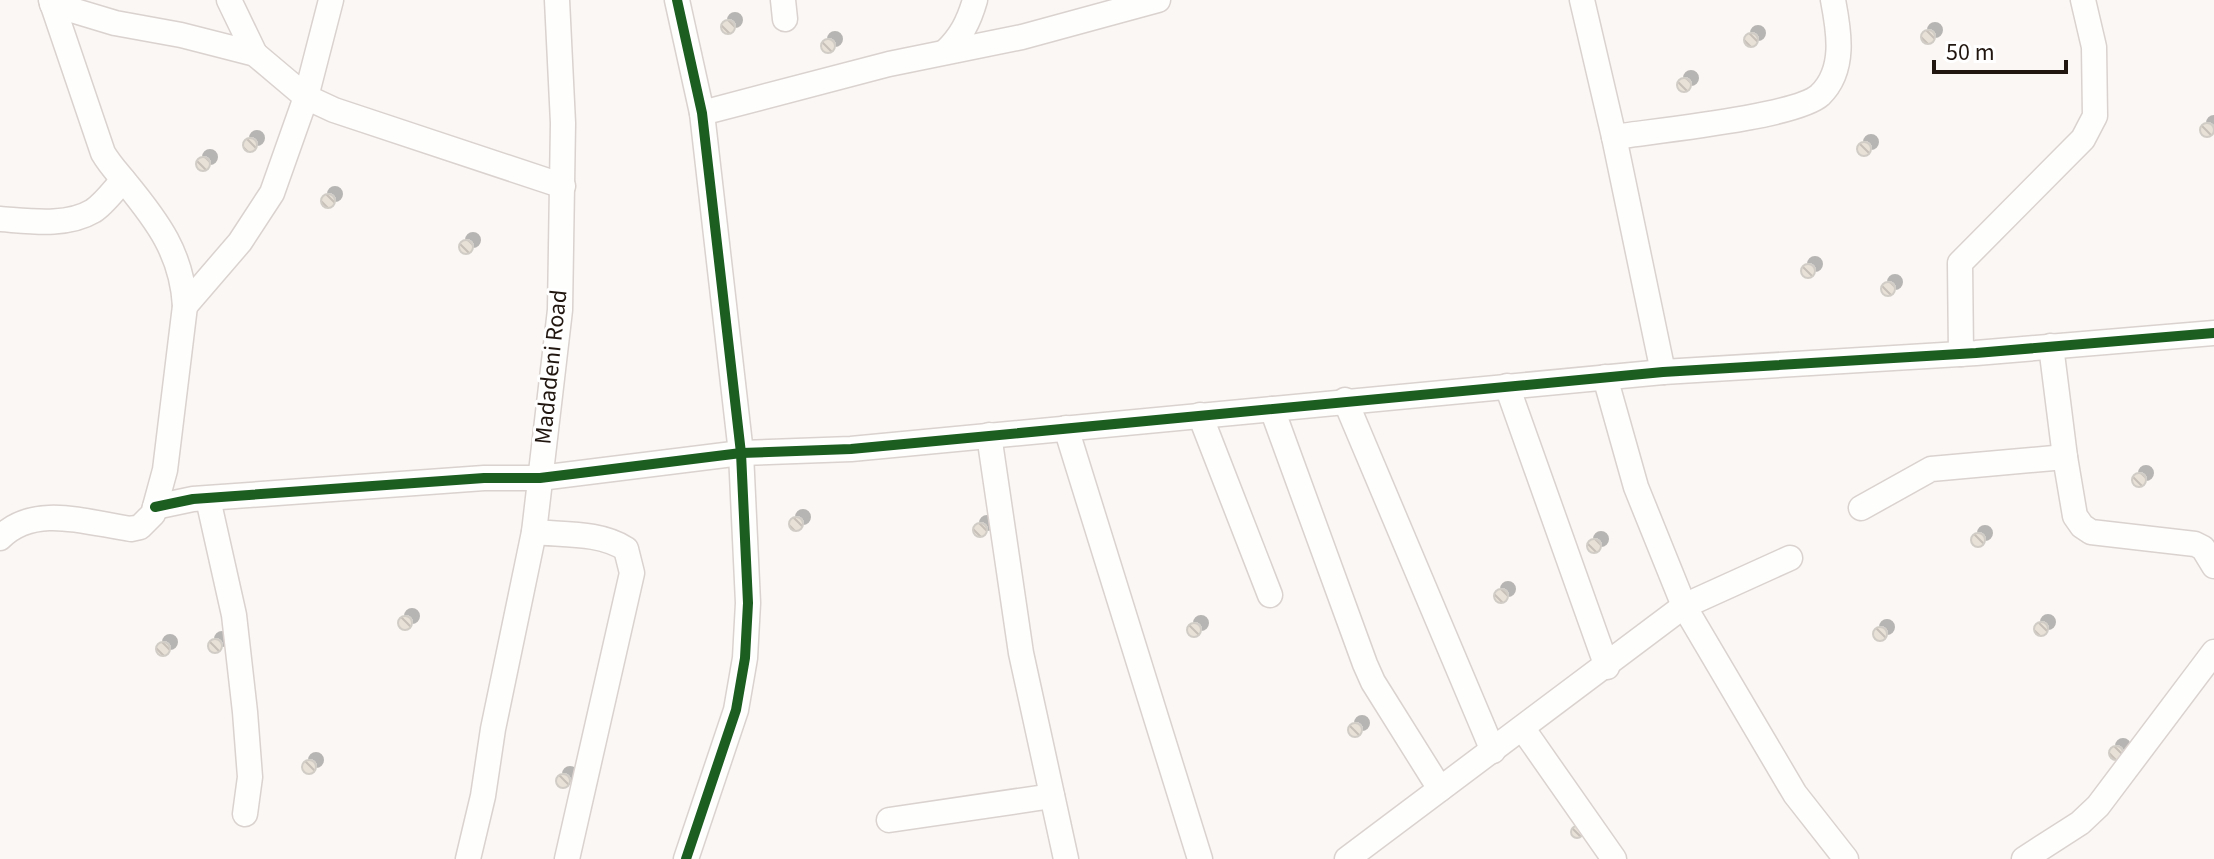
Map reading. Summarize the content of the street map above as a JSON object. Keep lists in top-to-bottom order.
{
  "streets": {
    "street": ["Madadeni Road"]
  },
  "scale_bar": "50 m"
}
